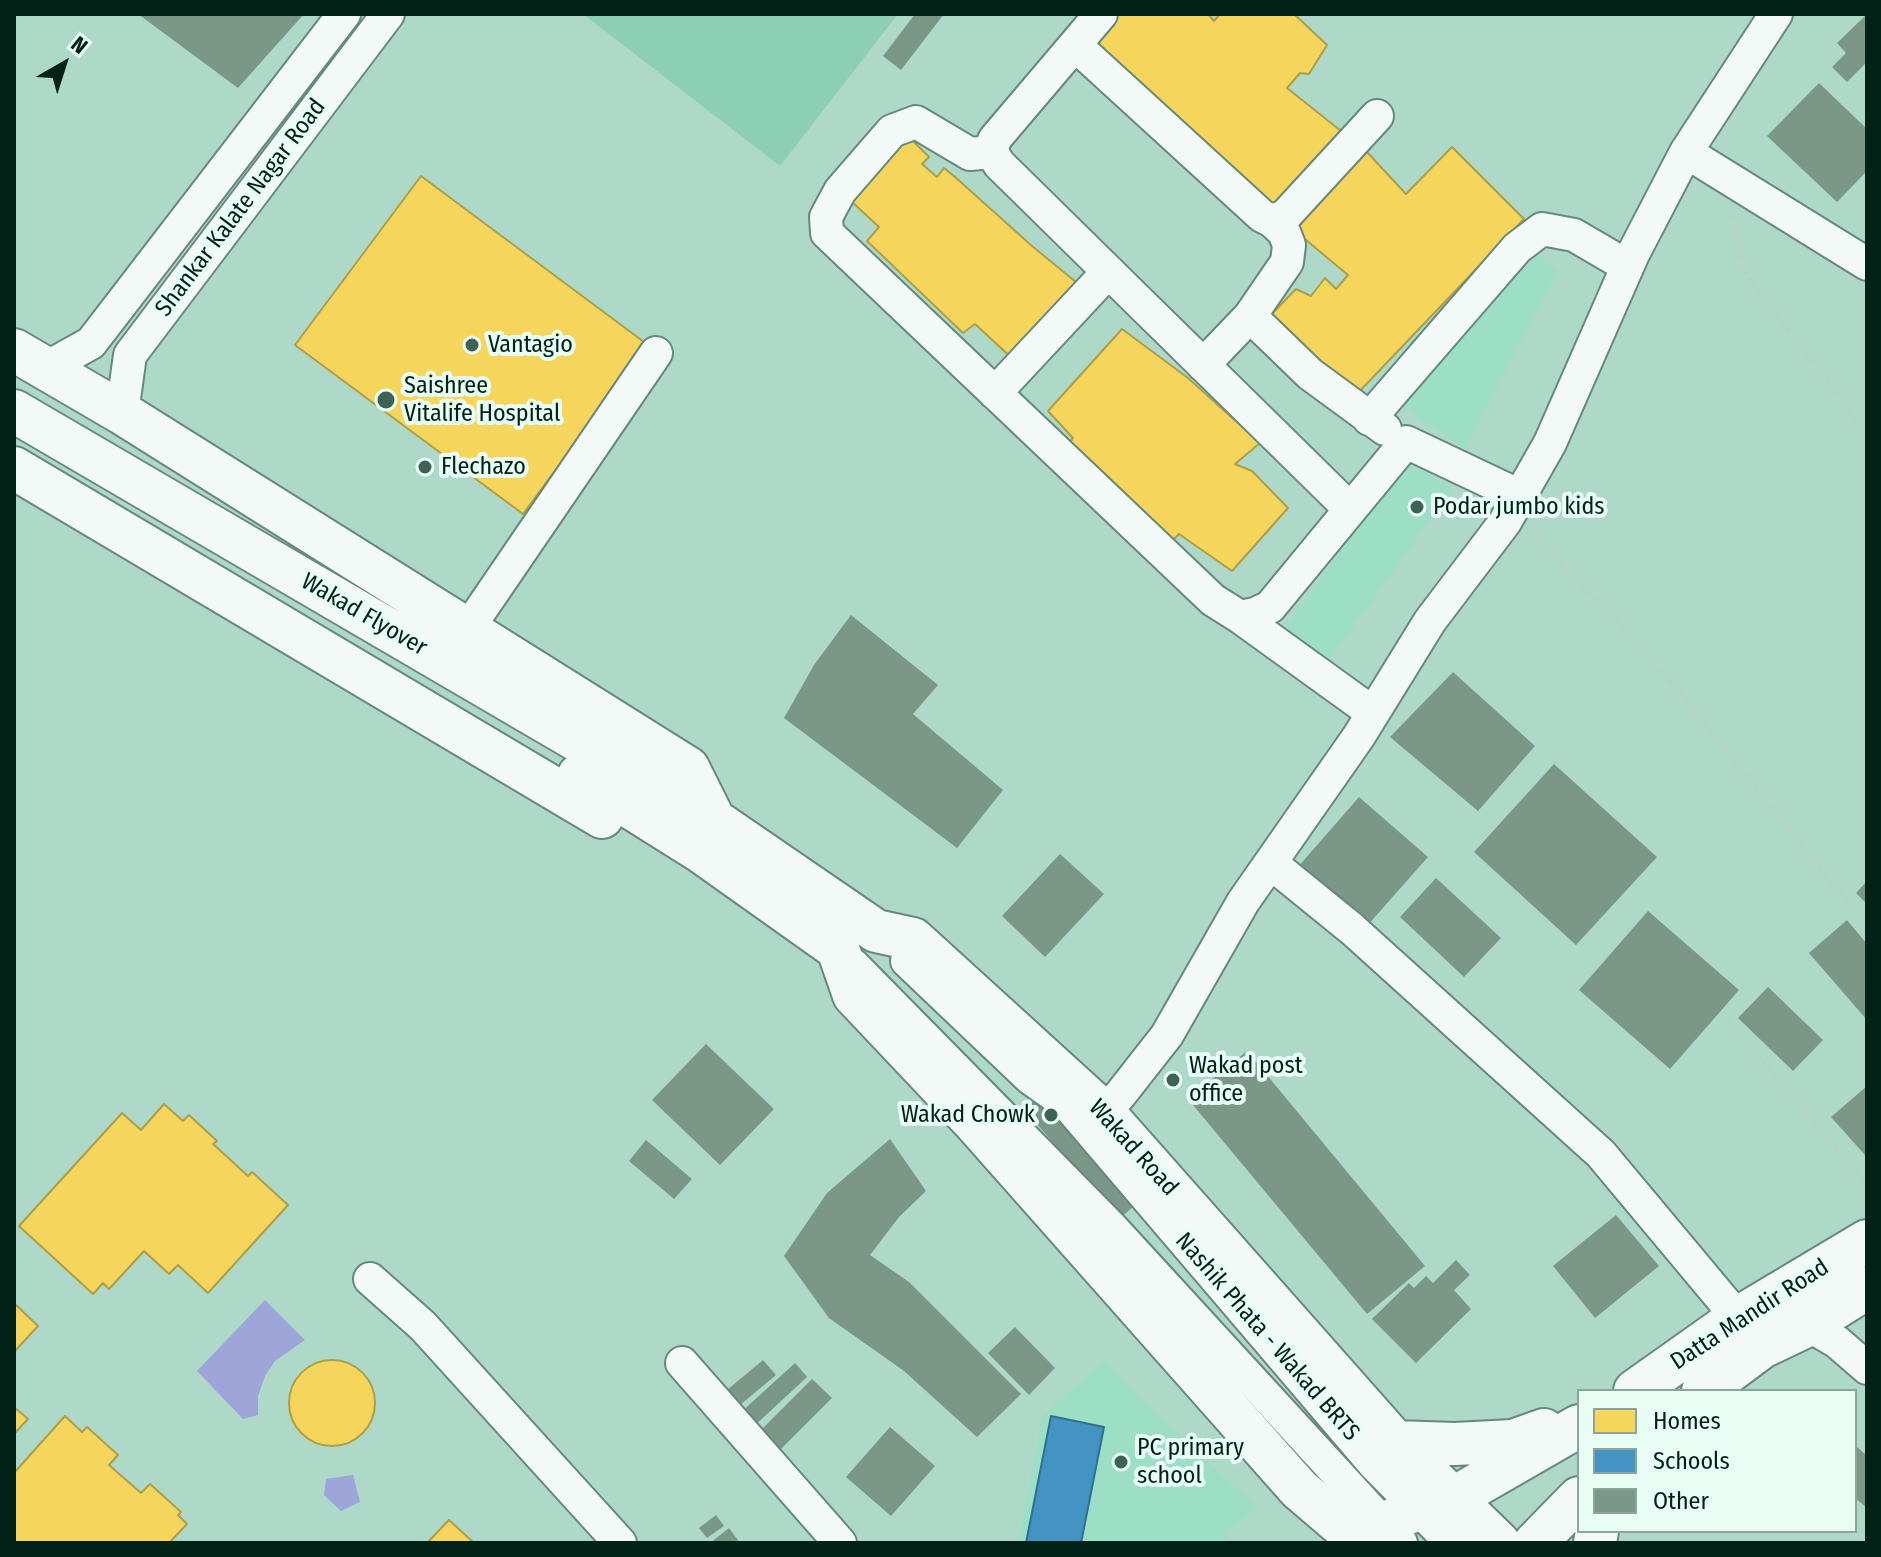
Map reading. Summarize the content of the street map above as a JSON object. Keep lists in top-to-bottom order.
{
  "streets": {
    "main road": ["Wakad Flyover", "Wakad Road", "Datta Mandir Road"],
    "street": ["Shankar Kalate Nagar Road", "Nashik Phata - Wakad BRTS"]
  },
  "crossings": [
    ["Wakad Flyover", "Wakad Road"],
    ["Wakad Road", "Nashik Phata - Wakad BRTS"]
  ],
  "places": [
    "Vantagio",
    "Saishree Vitalife Hospital",
    "Flechazo",
    "Podar jumbo kids",
    "Wakad post office",
    "Wakad Chowk",
    "PC primary school"
  ],
  "legend": ["Homes", "Schools", "Other"],
  "north": "top right"
}
